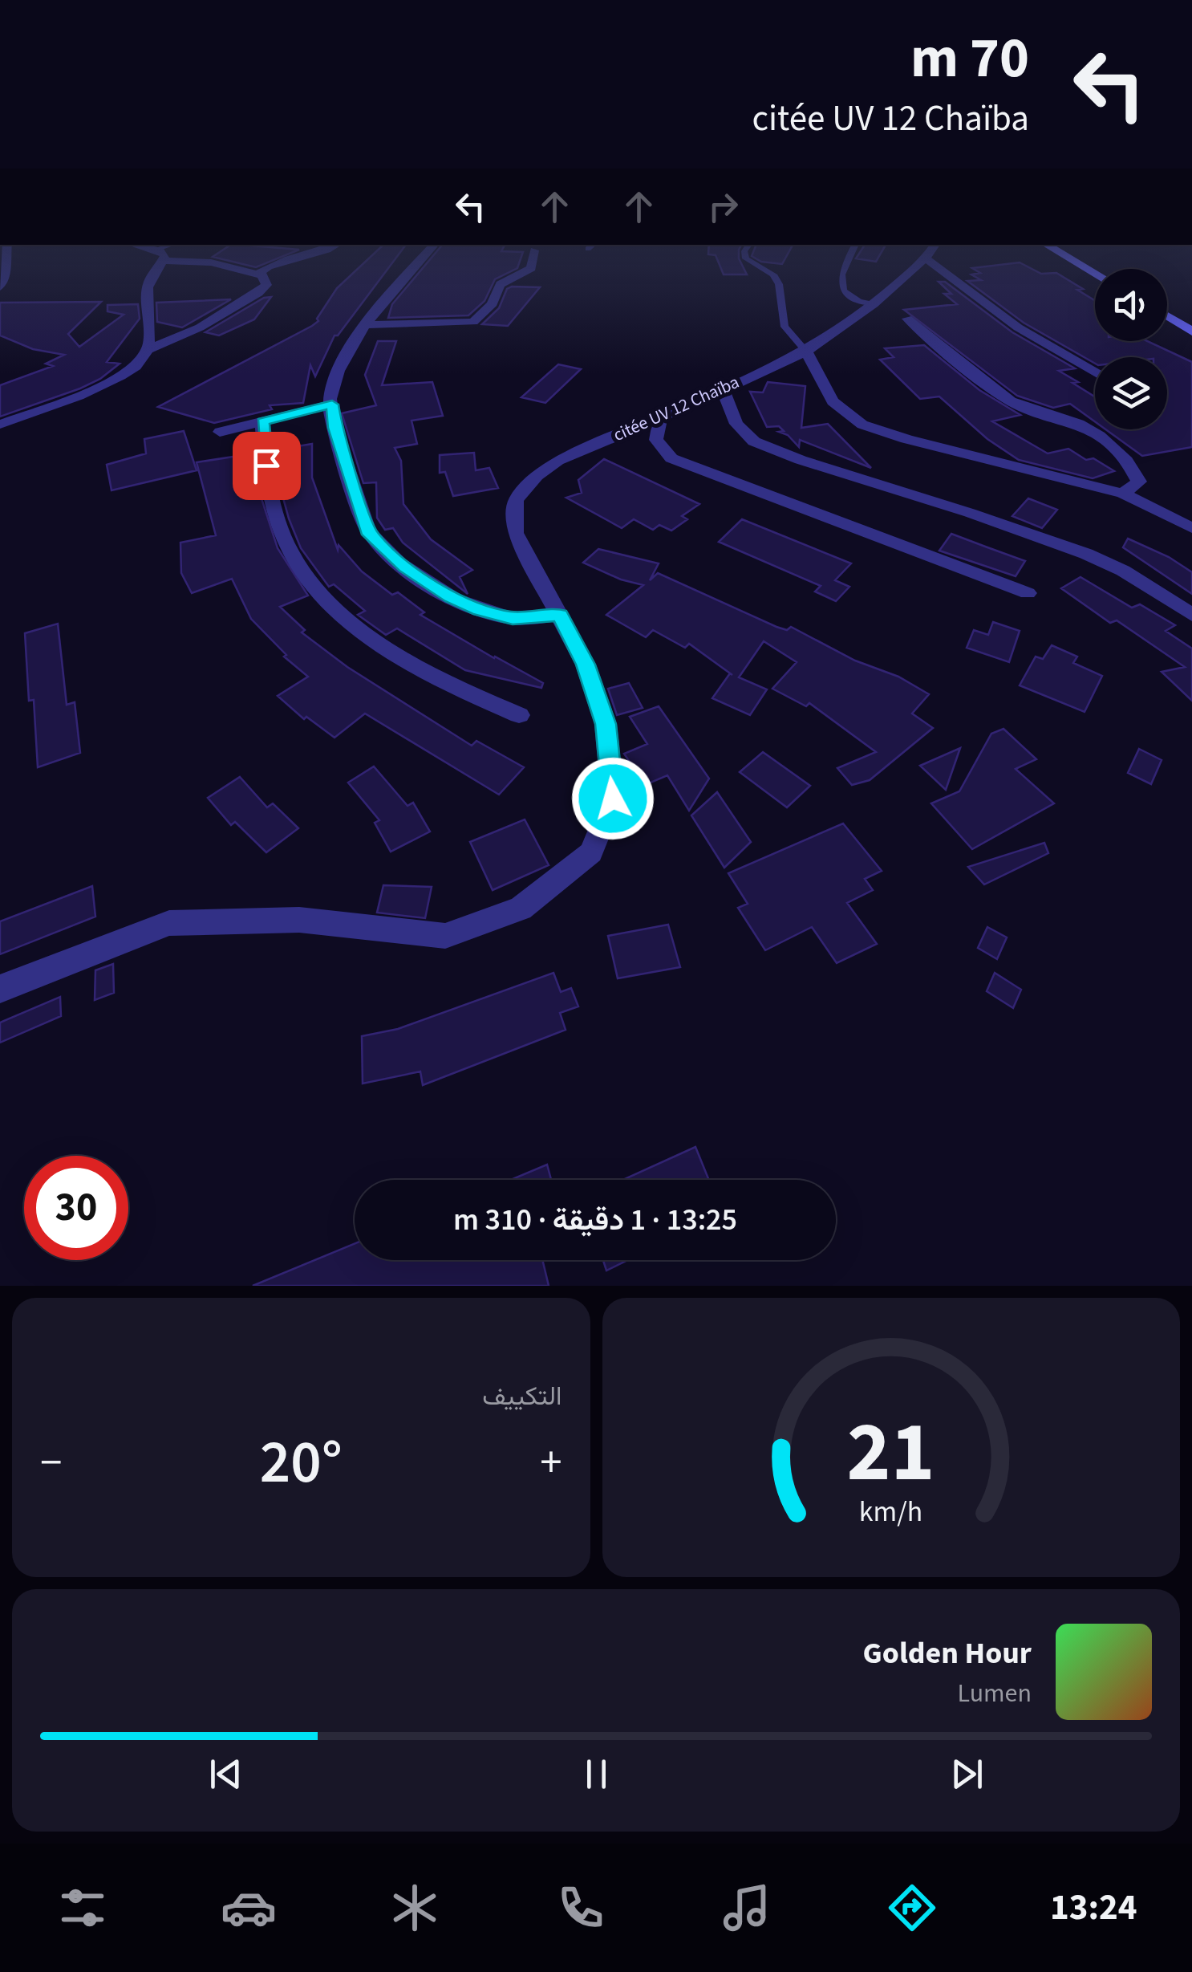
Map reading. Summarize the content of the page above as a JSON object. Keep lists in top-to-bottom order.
{
  "streets": {
    "street": ["citée UV 12 Chaïba"]
  },
  "page": {
    "turn": ["70 m", "citée UV 12 Chaïba"],
    "limit": "30",
    "trip": "13:25 · 1 دقيقة · 310 m",
    "tile": "التكييف",
    "heat": ["−", "20°", "+"],
    "song": ["Golden Hour", "Lumen"],
    "tabs": "13:24",
    "gauge": ["21", "km/h"]
  }
}
